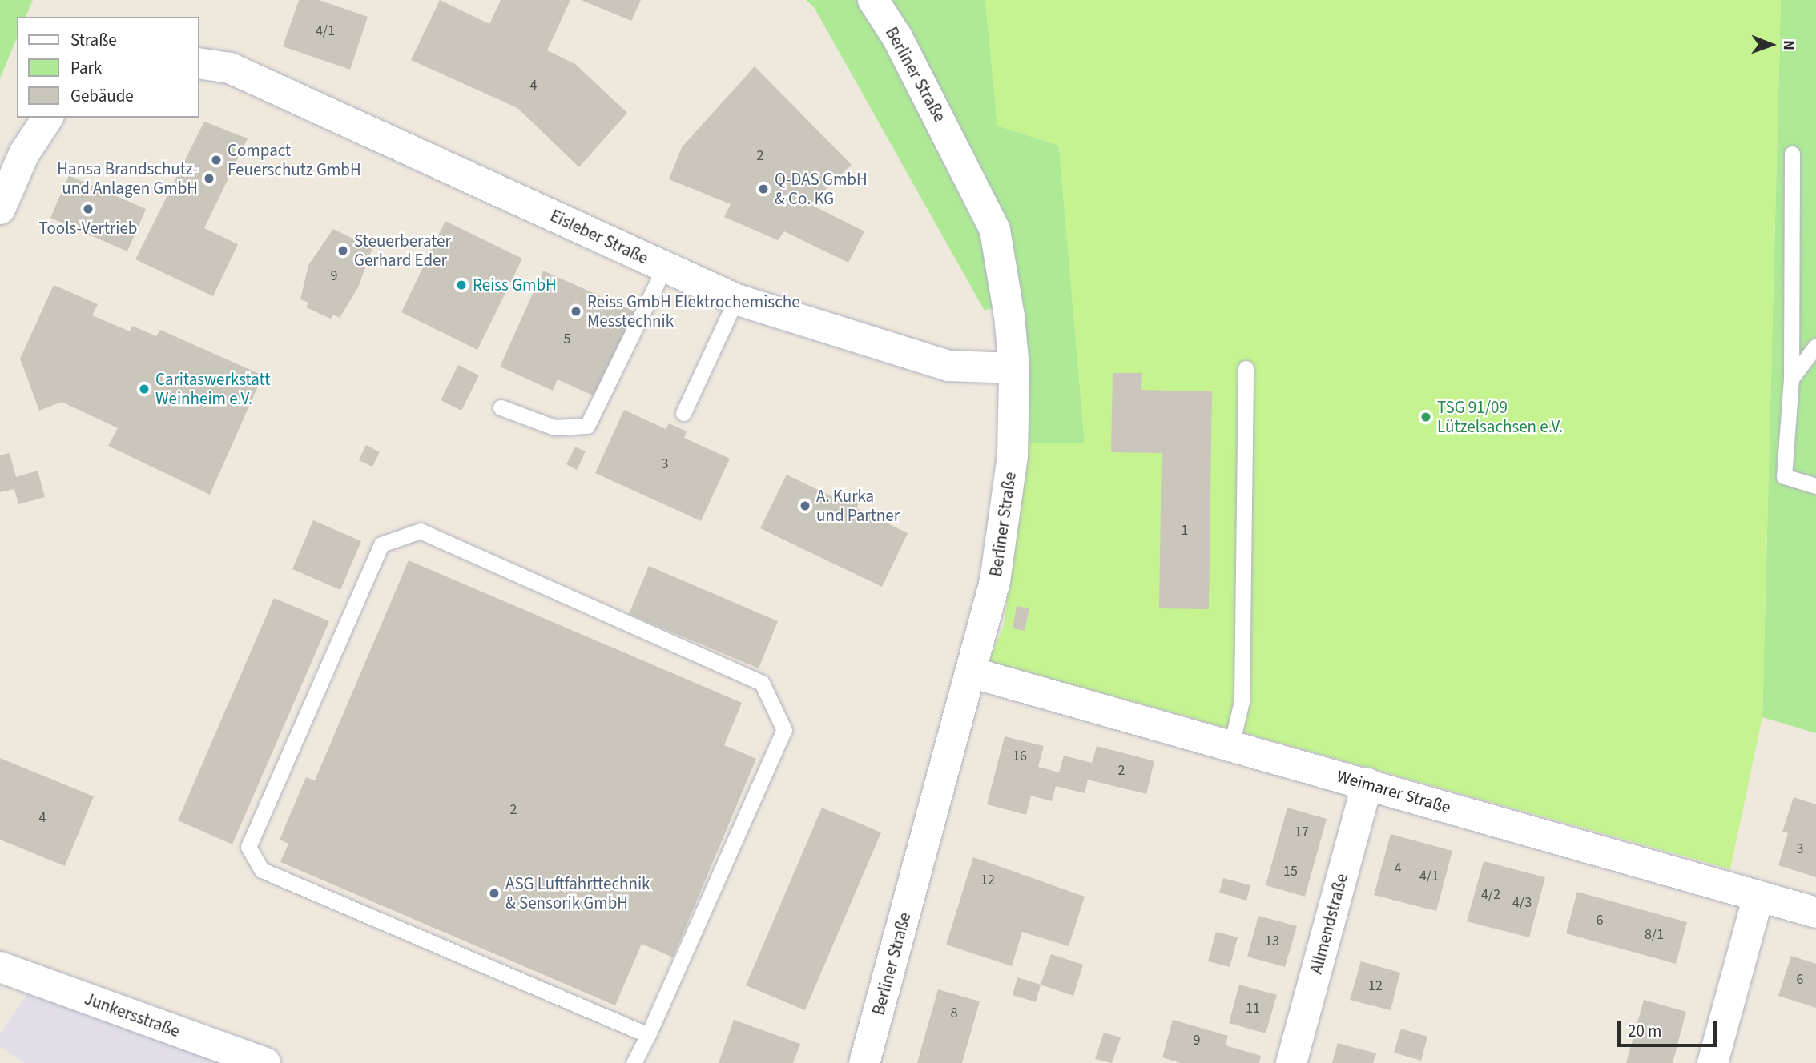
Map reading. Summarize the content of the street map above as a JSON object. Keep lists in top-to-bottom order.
{
  "streets": {
    "street": [
      "Berliner Straße",
      "Eisleber Straße",
      "Weimarer Straße",
      "Allmendstraße",
      "Junkersstraße"
    ]
  },
  "crossings": [
    ["Berliner Straße", "Eisleber Straße"],
    ["Berliner Straße", "Weimarer Straße"],
    ["Weimarer Straße", "Allmendstraße"]
  ],
  "places": [
    "Compact Feuerschutz GmbH",
    "Hansa Brandschutz- und Anlagen GmbH",
    "Q-DAS GmbH & Co. KG",
    "Tools-Vertrieb",
    "Steuerberater Gerhard Eder",
    "Reiss GmbH",
    "Reiss GmbH Elektrochemische Messtechnik",
    "Caritaswerkstatt Weinheim e.V.",
    "TSG 91/09 Lützelsachsen e.V.",
    "A. Kurka und Partner",
    "ASG Luftfahrttechnik & Sensorik GmbH"
  ],
  "house_numbers": [
    "4/1",
    "4",
    "2",
    "9",
    "5",
    "3",
    "1",
    "16",
    "2",
    "2",
    "4",
    "17",
    "3",
    "4",
    "15",
    "4/1",
    "12",
    "4/2",
    "4/3",
    "6",
    "8/1",
    "13",
    "6",
    "12",
    "11",
    "8",
    "9"
  ],
  "legend": ["Straße", "Park", "Gebäude"],
  "scale_bar": "20 m",
  "north": "right"
}
